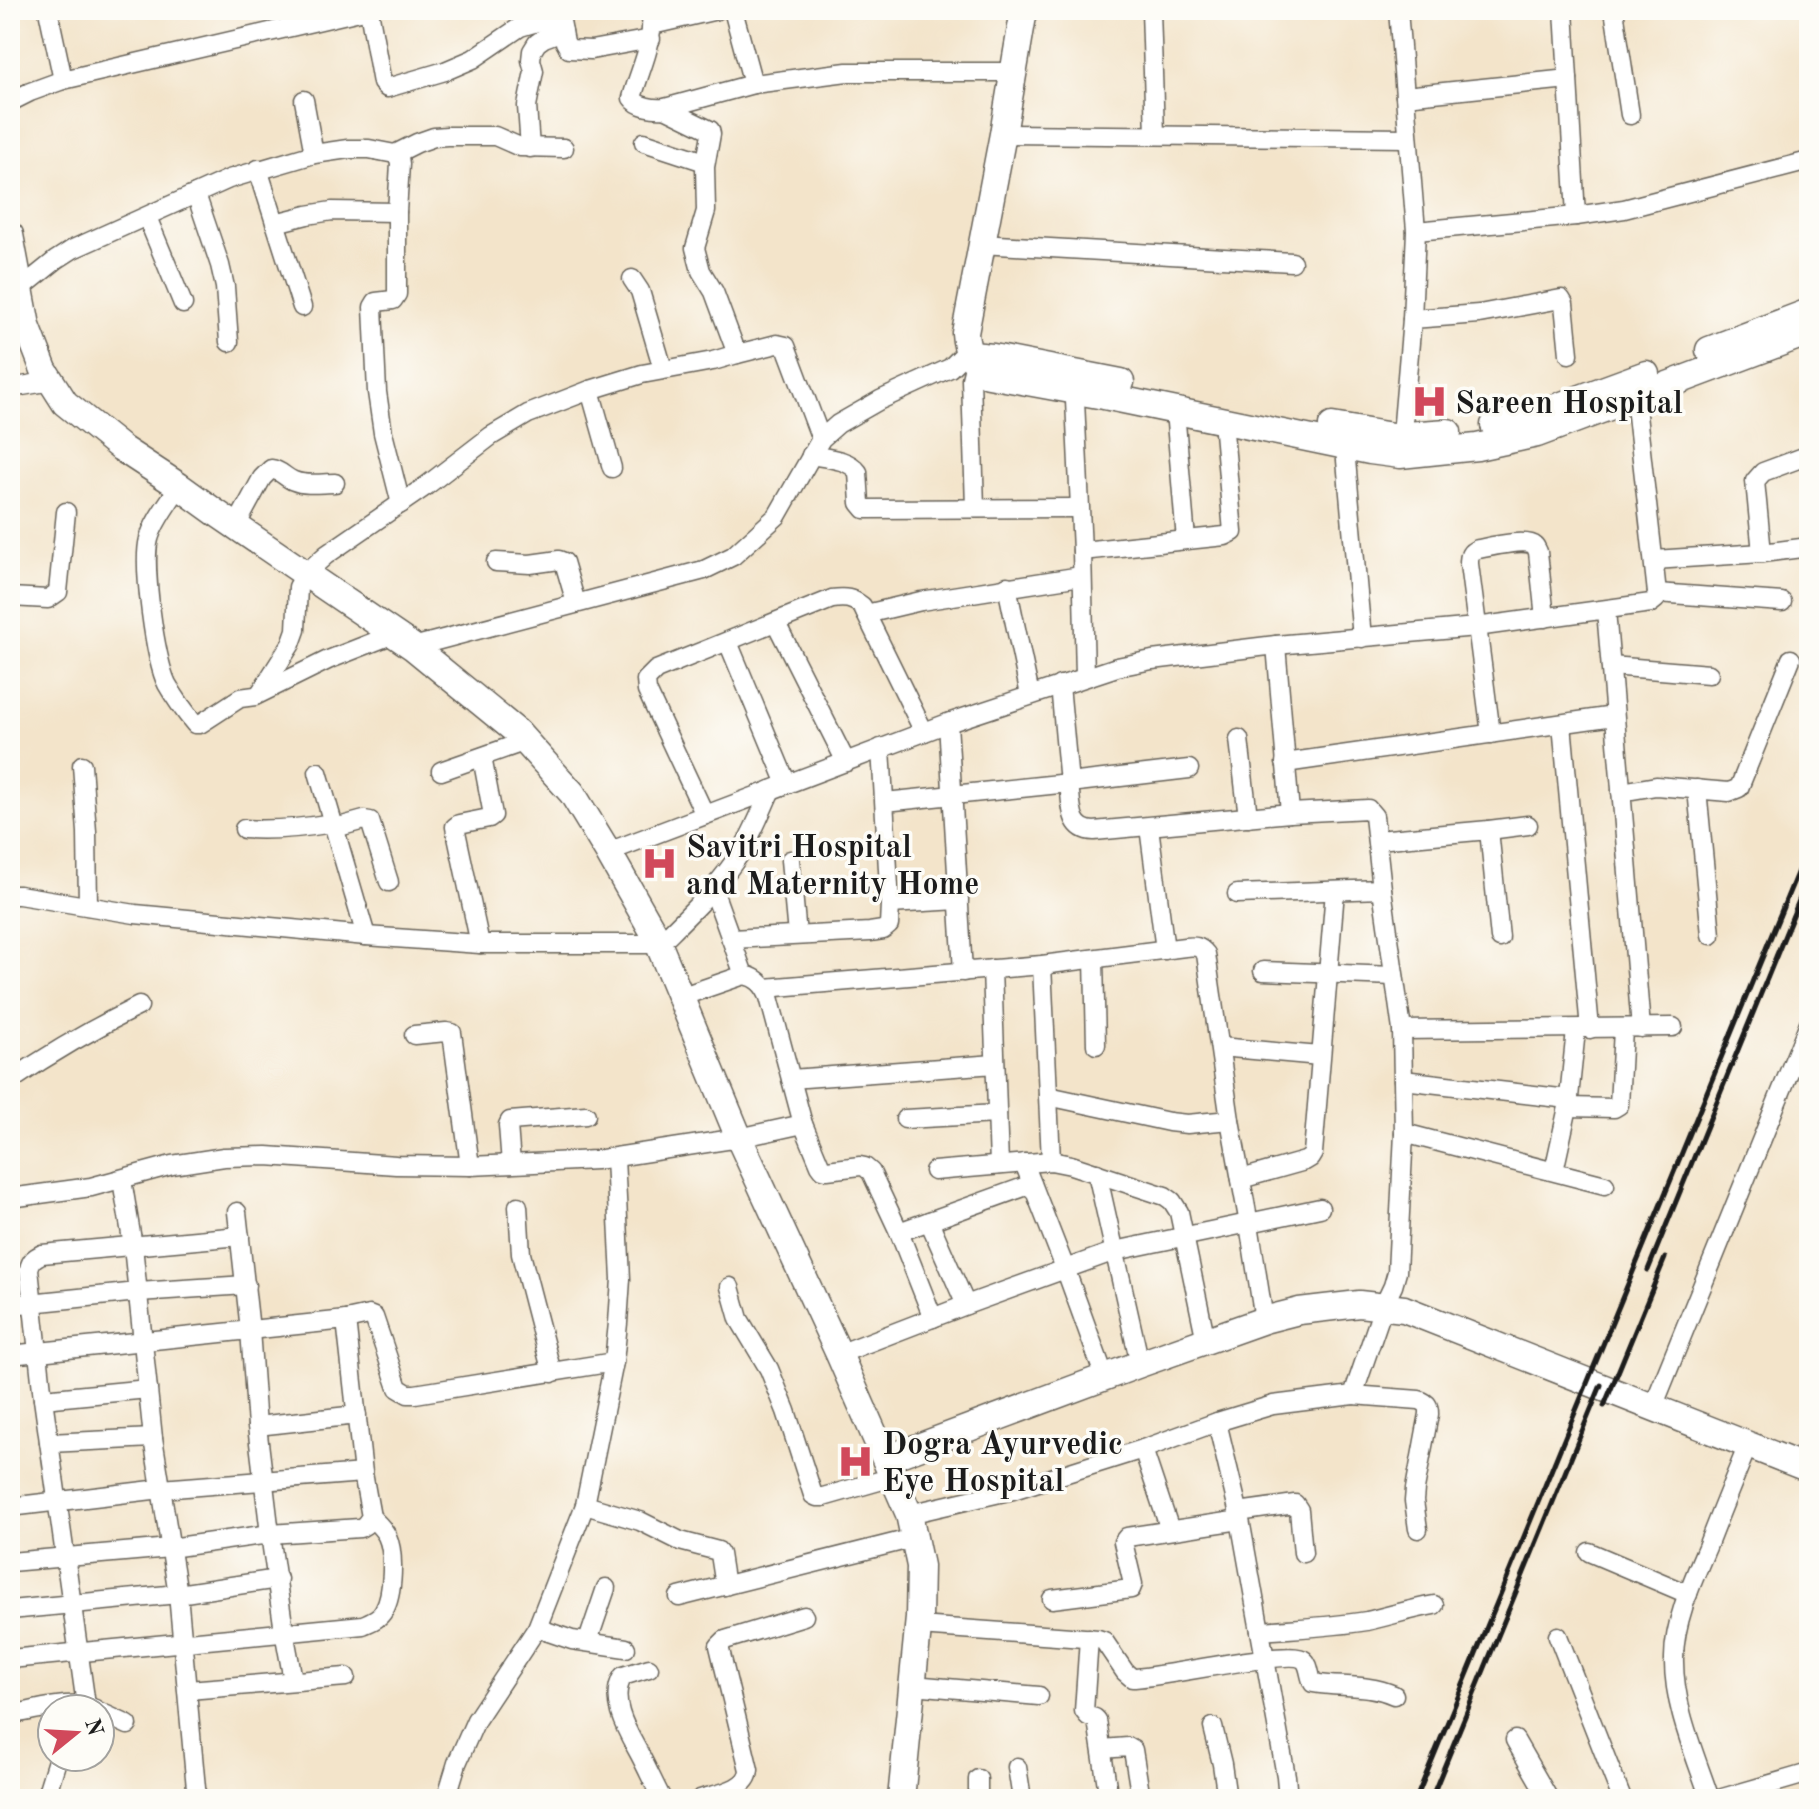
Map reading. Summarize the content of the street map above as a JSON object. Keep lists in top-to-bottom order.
{
  "places": {
    "hospital": ["Sareen Hospital", "Savitri Hospital and Maternity Home", "Dogra Ayurvedic Eye Hospital"]
  },
  "north": "right"
}
